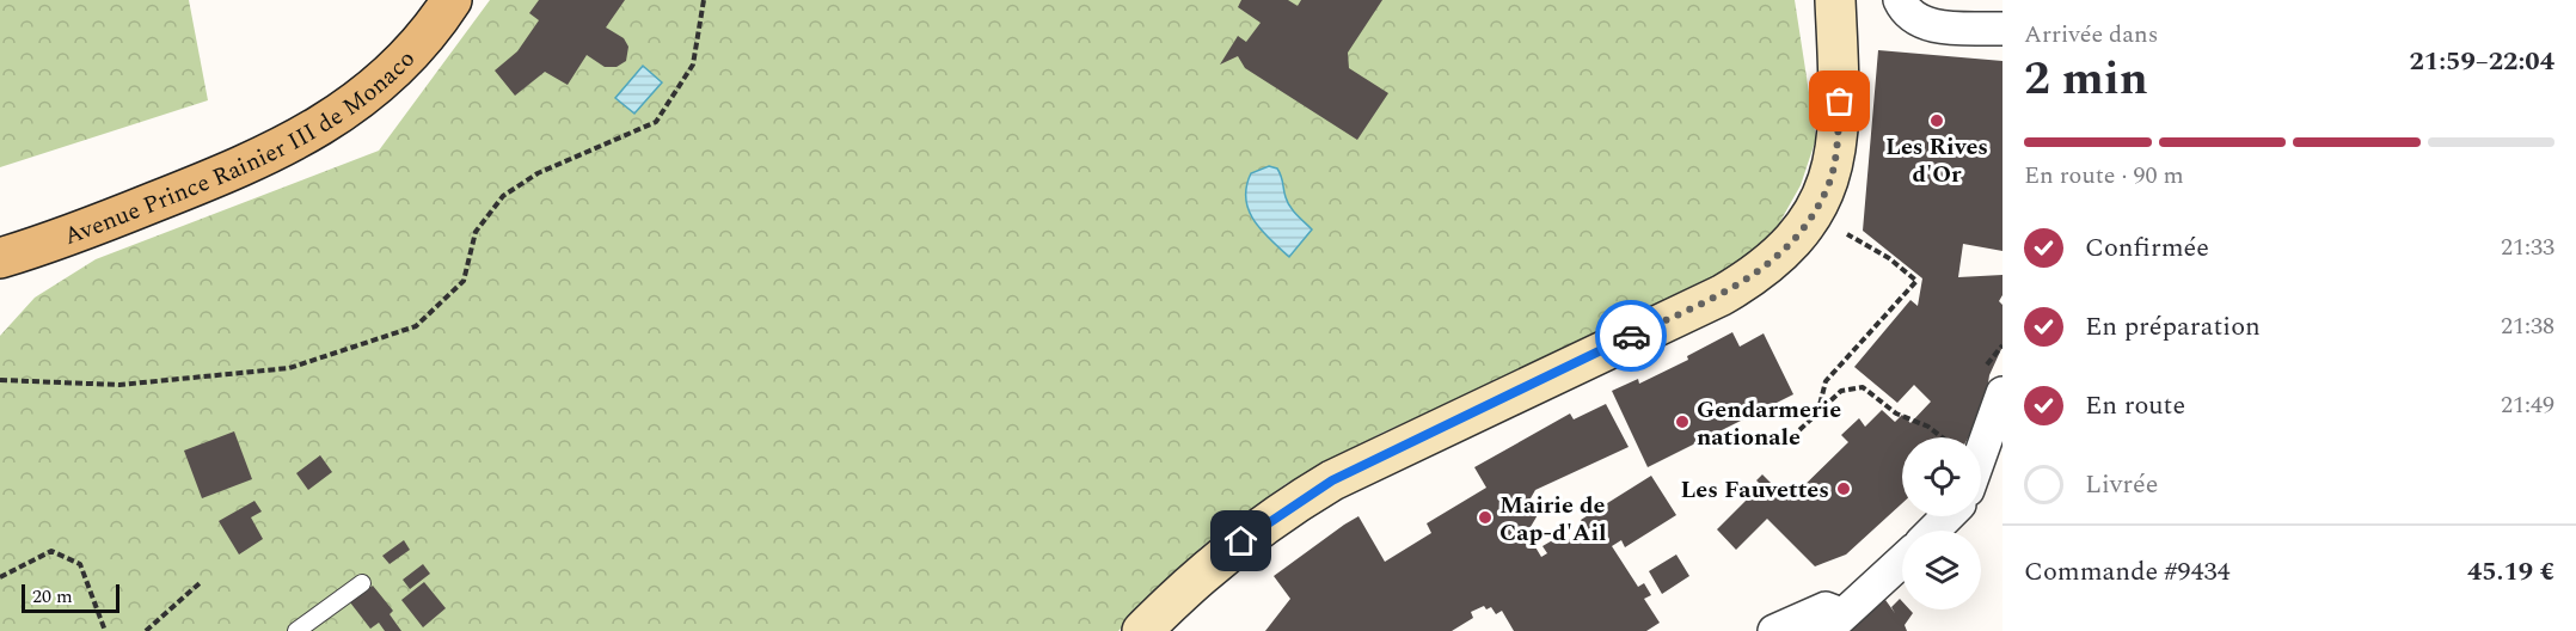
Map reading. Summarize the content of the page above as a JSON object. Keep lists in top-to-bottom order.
{
  "streets": {
    "main road": ["Avenue Prince Rainier III de Monaco"]
  },
  "places": [
    "Les Rives d'Or",
    "Gendarmerie nationale",
    "Les Fauvettes",
    "Mairie de Cap-d'Ail"
  ],
  "scale_bar": "20 m",
  "page": {
    "heading": ["2 min", "Arrivée dans", "21:59–22:04"],
    "panel": ["Commande #9434", "45.19 €"],
    "bar": "En route · 90 m",
    "list": [
      ["Confirmée", "21:33"],
      ["En préparation", "21:38"],
      ["En route", "21:49"],
      "Livrée"
    ],
    "scale": "20 m"
  }
}
